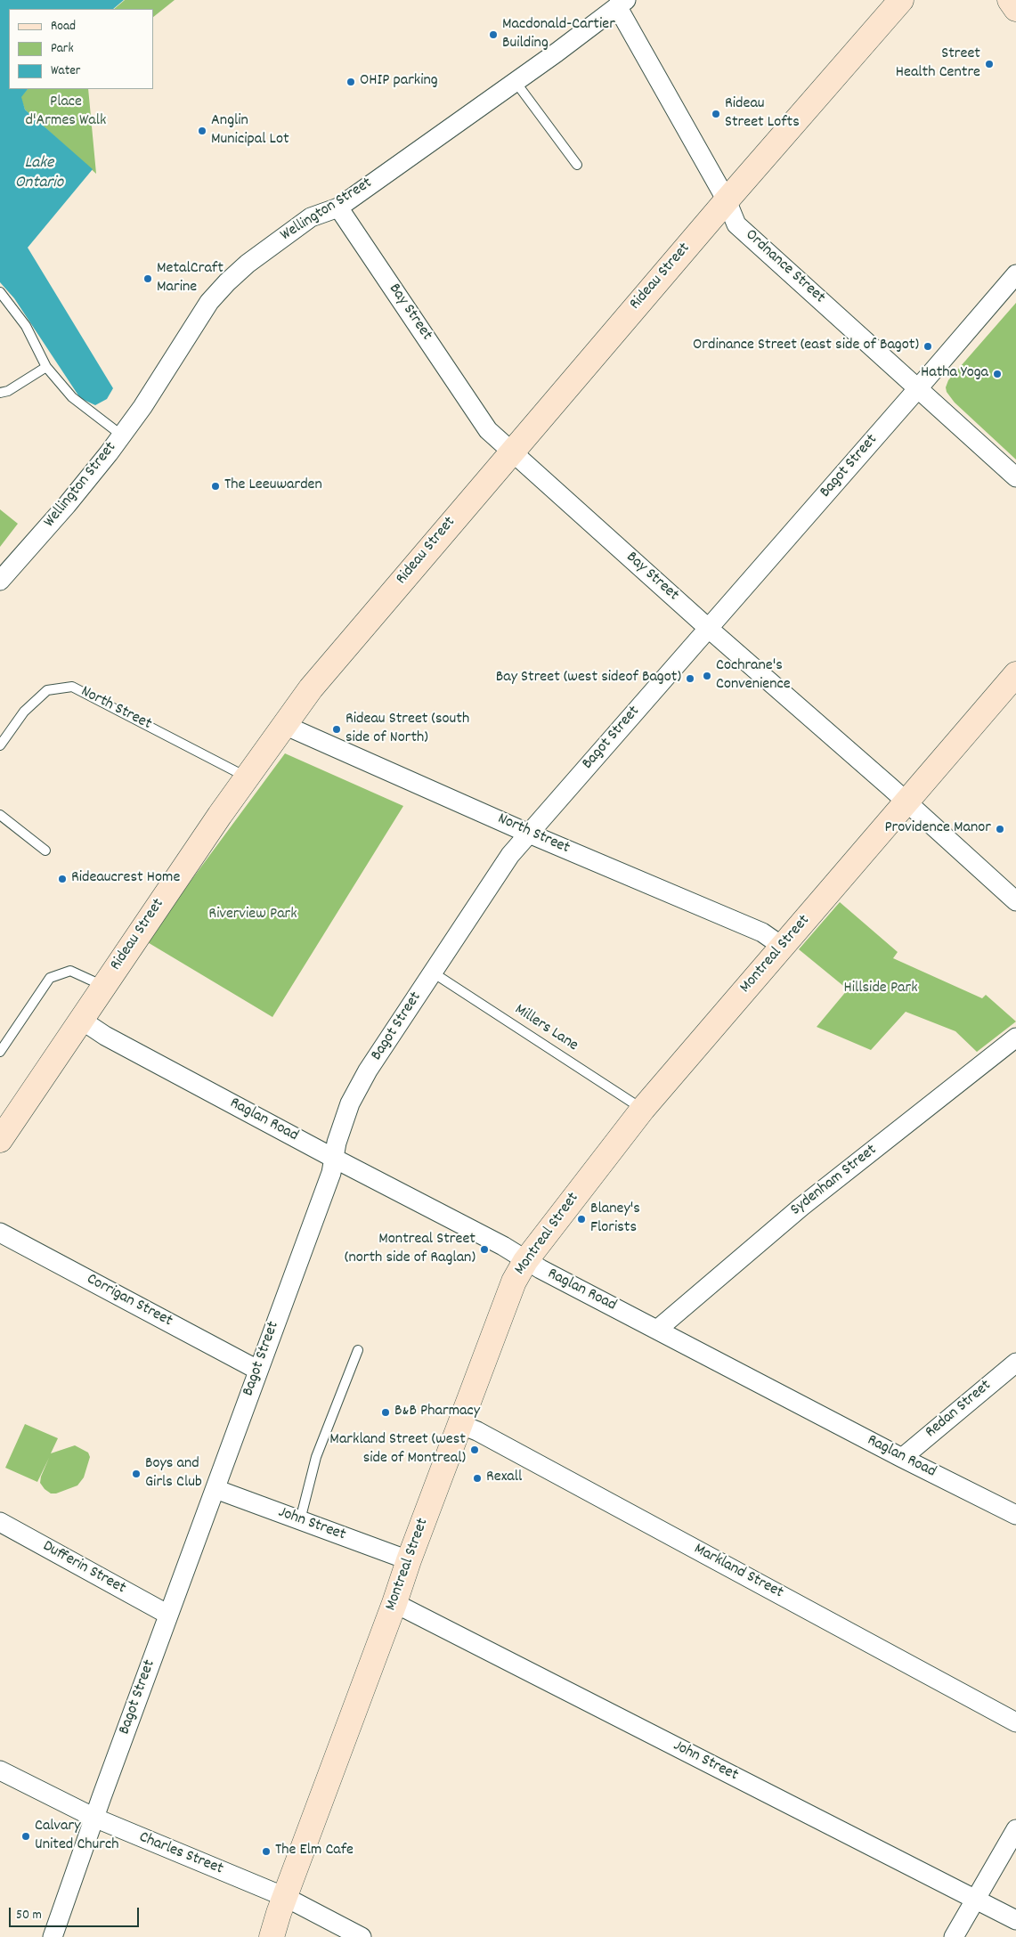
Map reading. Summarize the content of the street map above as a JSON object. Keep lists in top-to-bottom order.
{
  "streets": {
    "main road": ["Rideau Street", "Montreal Street"],
    "street": [
      "Wellington Street",
      "Ordnance Street",
      "Bay Street",
      "Bagot Street",
      "North Street",
      "Raglan Road",
      "Sydenham Street",
      "Corrigan Street",
      "Redan Street",
      "John Street",
      "Dufferin Street",
      "Markland Street",
      "Charles Street"
    ],
    "lane": ["Millers Lane"]
  },
  "crossings": [
    ["Wellington Street", "Ordnance Street"],
    ["Wellington Street", "Bay Street"],
    ["Ordnance Street", "Rideau Street"],
    ["Ordnance Street", "Bagot Street"],
    ["Rideau Street", "Bay Street"],
    ["Rideau Street", "North Street"],
    ["Rideau Street", "Raglan Road"],
    ["Bay Street", "Bagot Street"],
    ["Bay Street", "Montreal Street"],
    ["Bagot Street", "North Street"],
    ["Bagot Street", "Millers Lane"],
    ["Bagot Street", "Raglan Road"],
    ["Bagot Street", "Corrigan Street"],
    ["Bagot Street", "John Street"],
    ["Bagot Street", "Dufferin Street"],
    ["Bagot Street", "Charles Street"],
    ["North Street", "Montreal Street"],
    ["Montreal Street", "Millers Lane"],
    ["Montreal Street", "Raglan Road"],
    ["Montreal Street", "John Street"],
    ["Montreal Street", "Markland Street"],
    ["Montreal Street", "Charles Street"],
    ["Raglan Road", "Sydenham Street"],
    ["Raglan Road", "Redan Street"]
  ],
  "water": ["Lake Ontario"],
  "parks": ["Place d'Armes Walk", "Riverview Park", "Hillside Park"],
  "places": [
    "Macdonald-Cartier Building",
    "Street Health Centre",
    "OHIP parking",
    "Rideau Street Lofts",
    "Anglin Municipal Lot",
    "MetalCraft Marine",
    "Ordinance Street (east side of Bagot)",
    "Hatha Yoga",
    "The Leeuwarden",
    "Cochrane's Convenience",
    "Bay Street (west sideof Bagot)",
    "Rideau Street (south side of North)",
    "Providence Manor",
    "Rideaucrest Home",
    "Blaney's Florists",
    "Montreal Street (north side of Raglan)",
    "B&B Pharmacy",
    "Markland Street (west side of Montreal)",
    "Boys and Girls Club",
    "Rexall",
    "Calvary United Church",
    "The Elm Cafe"
  ],
  "legend": ["Road", "Park", "Water"],
  "scale_bar": "50 m"
}
